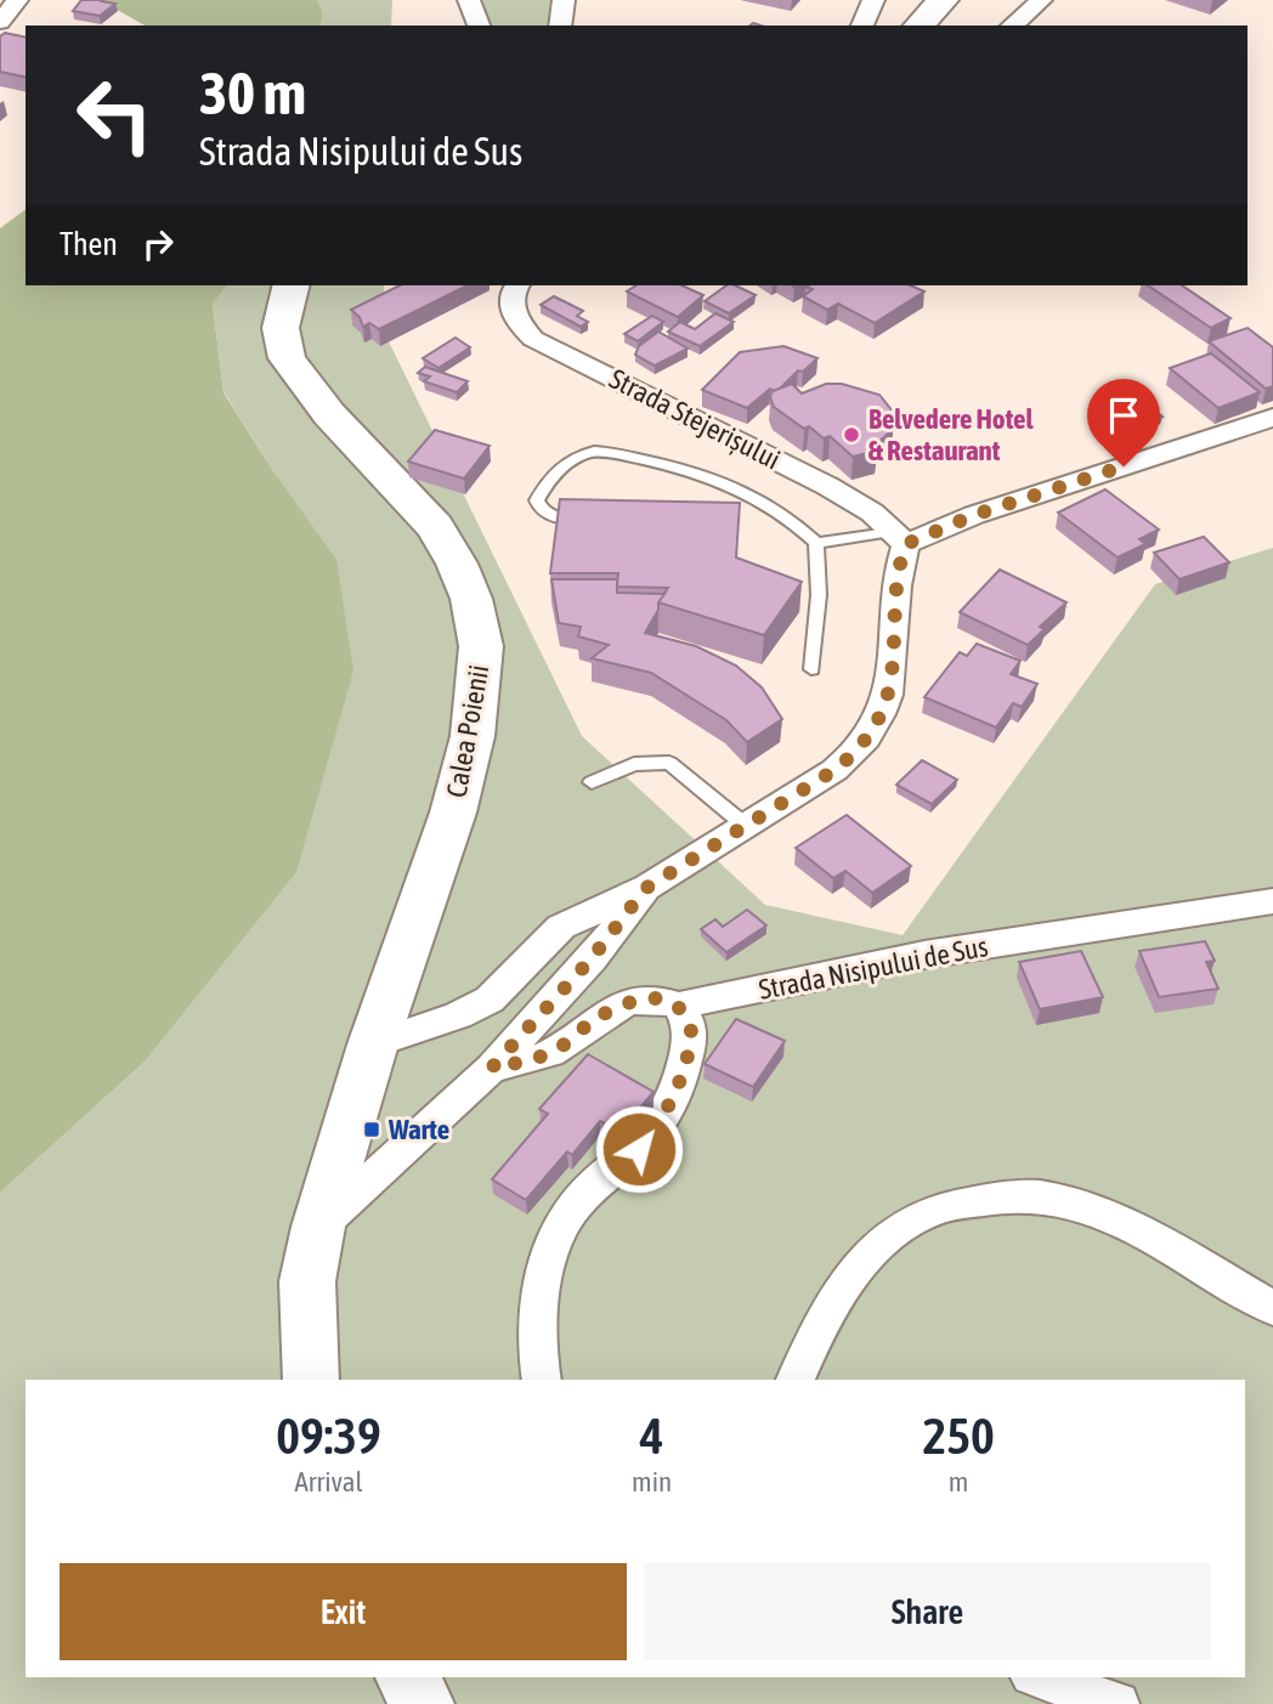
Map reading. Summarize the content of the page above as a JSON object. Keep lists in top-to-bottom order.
{
  "streets": {
    "main road": ["Calea Poienii"],
    "street": ["Strada Stejerișului", "Strada Nisipului de Sus"]
  },
  "places": {
    "other": ["Belvedere Hotel & Restaurant"],
    "transit": ["Warte"]
  },
  "page": {
    "turn": ["30 m", "Strada Nisipului de Sus"],
    "then": "Then",
    "eta": [
      "09:39",
      "Arrival",
      "4",
      "min",
      "250",
      "m"
    ],
    "buttons": ["Exit", "Share"]
  }
}
